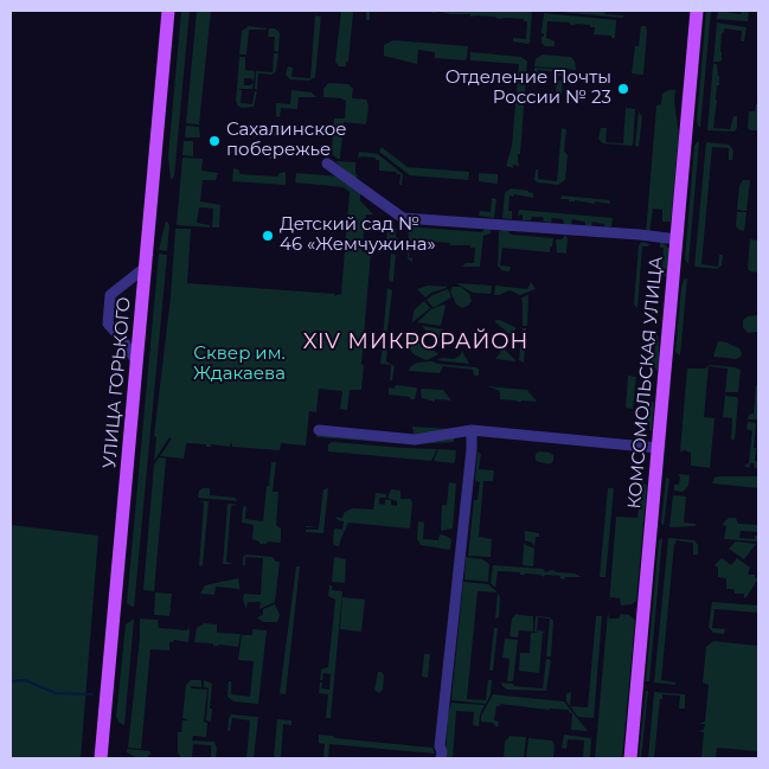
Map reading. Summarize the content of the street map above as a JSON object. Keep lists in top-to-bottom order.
{
  "streets": {
    "main road": ["УЛИЦА ГОРЬКОГО", "КОМСОМОЛЬСКАЯ УЛИЦА"]
  },
  "districts": ["XIV МИКРОРАЙОН"],
  "parks": ["Сквер им. Ждакаева"],
  "places": ["Отделение Почты России № 23", "Сахалинское побережье", "Детский сад № 46 «Жемчужина»"]
}
